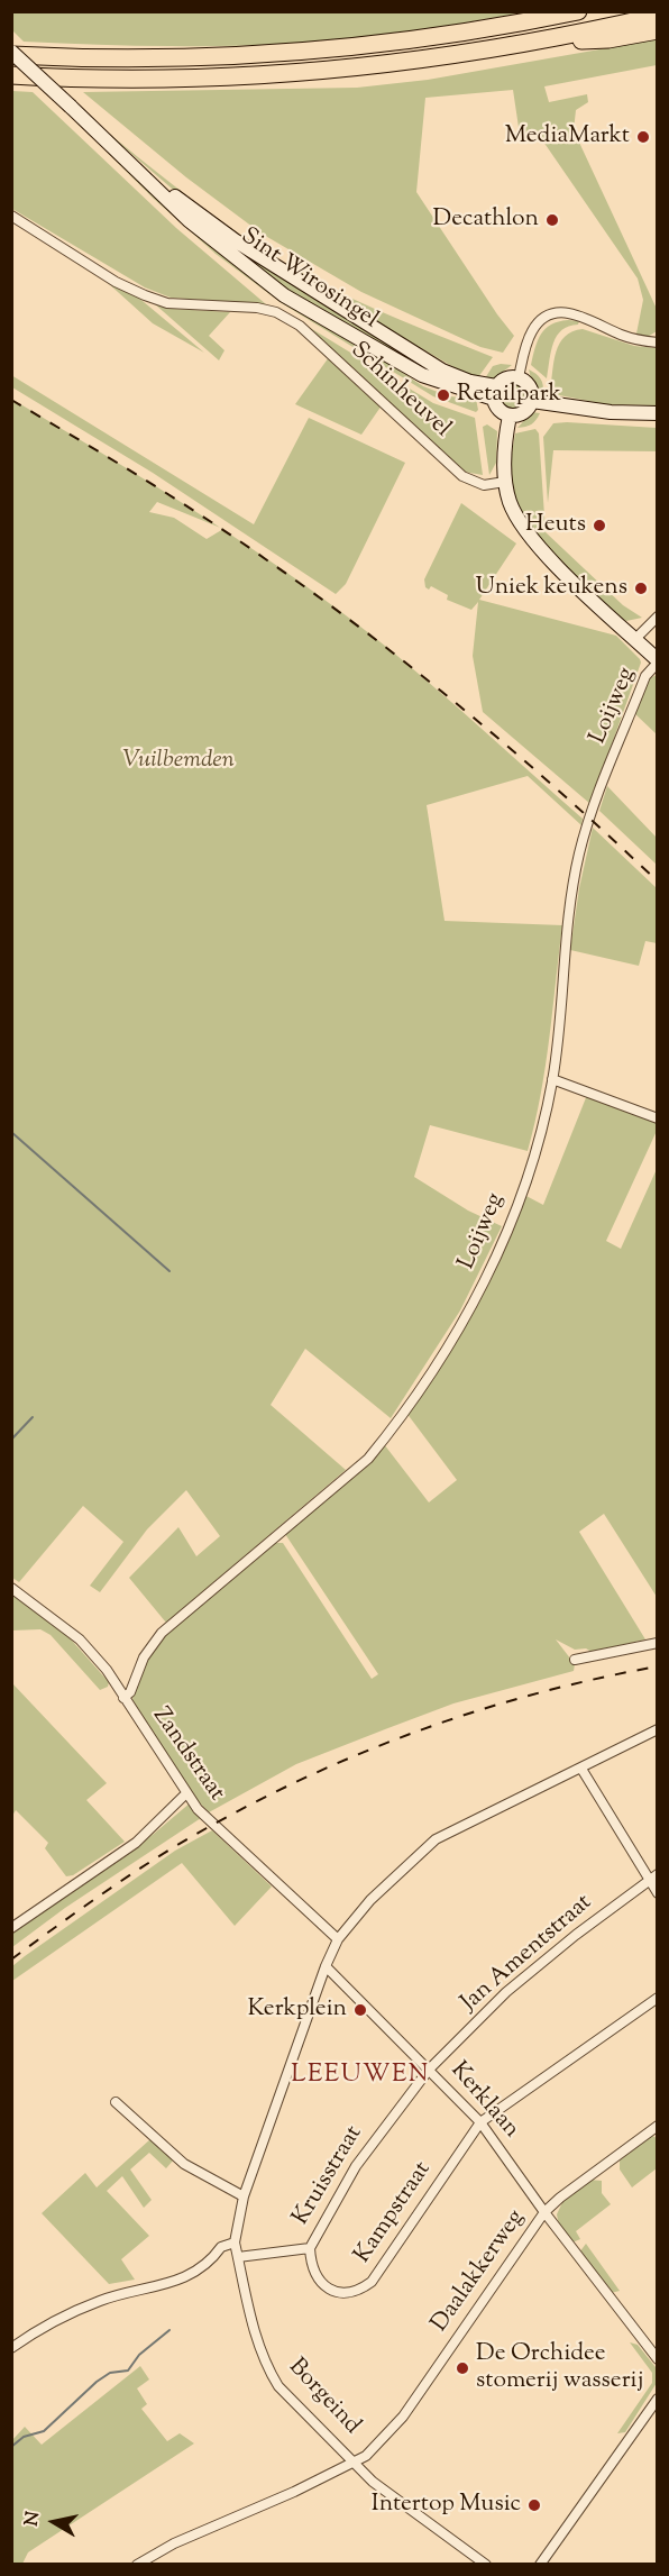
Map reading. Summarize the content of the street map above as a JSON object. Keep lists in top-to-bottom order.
{
  "streets": {
    "main road": ["Sint Wirosingel"],
    "street": [
      "Schinheuvel",
      "Loijweg",
      "Zandstraat",
      "Jan Amentstraat",
      "Kerklaan",
      "Kruisstraat",
      "Kampstraat",
      "Daalakkerweg",
      "Borgeind"
    ]
  },
  "crossings": [
    ["Loijweg", "Zandstraat"],
    ["Jan Amentstraat", "Kerklaan"],
    ["Jan Amentstraat", "Kruisstraat"],
    ["Kerklaan", "Kruisstraat"],
    ["Kerklaan", "Kampstraat"],
    ["Kerklaan", "Daalakkerweg"],
    ["Kruisstraat", "Kampstraat"],
    ["Kruisstraat", "Borgeind"],
    ["Daalakkerweg", "Borgeind"]
  ],
  "districts": ["LEEUWEN"],
  "parks": ["Vuilbemden"],
  "places": [
    "MediaMarkt",
    "Decathlon",
    "Retailpark",
    "Heuts",
    "Uniek keukens",
    "Kerkplein",
    "De Orchidee stomerij wasserij",
    "Intertop Music"
  ],
  "north": "left"
}
